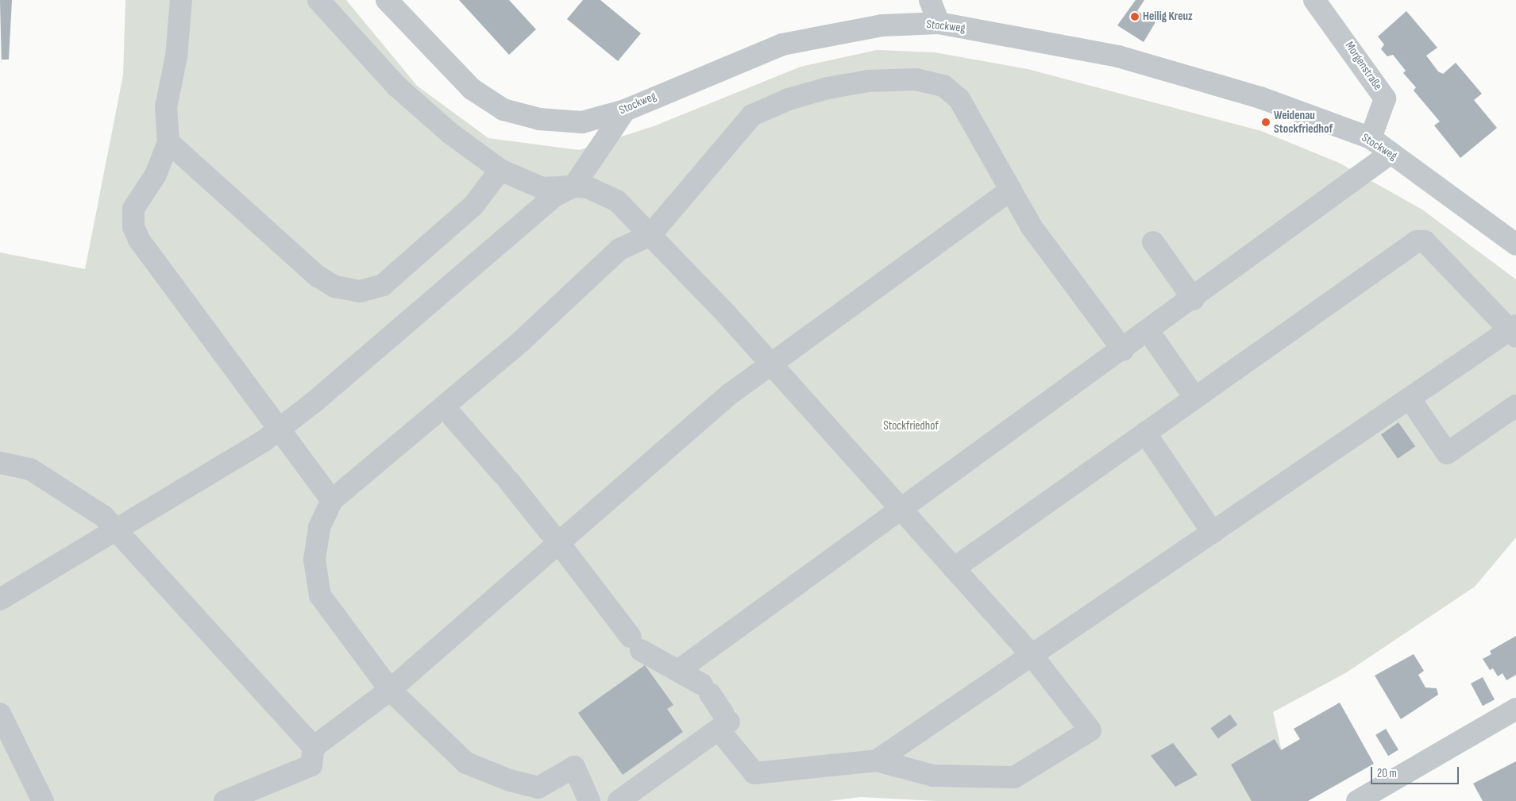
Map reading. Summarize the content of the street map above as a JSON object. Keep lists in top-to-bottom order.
{
  "streets": {
    "street": ["Stockweg", "Morgenstraße"]
  },
  "crossings": [
    ["Stockweg", "Morgenstraße"]
  ],
  "parks": ["Stockfriedhof"],
  "places": ["Heilig Kreuz", "Weidenau Stockfriedhof"],
  "scale_bar": "20 m"
}
